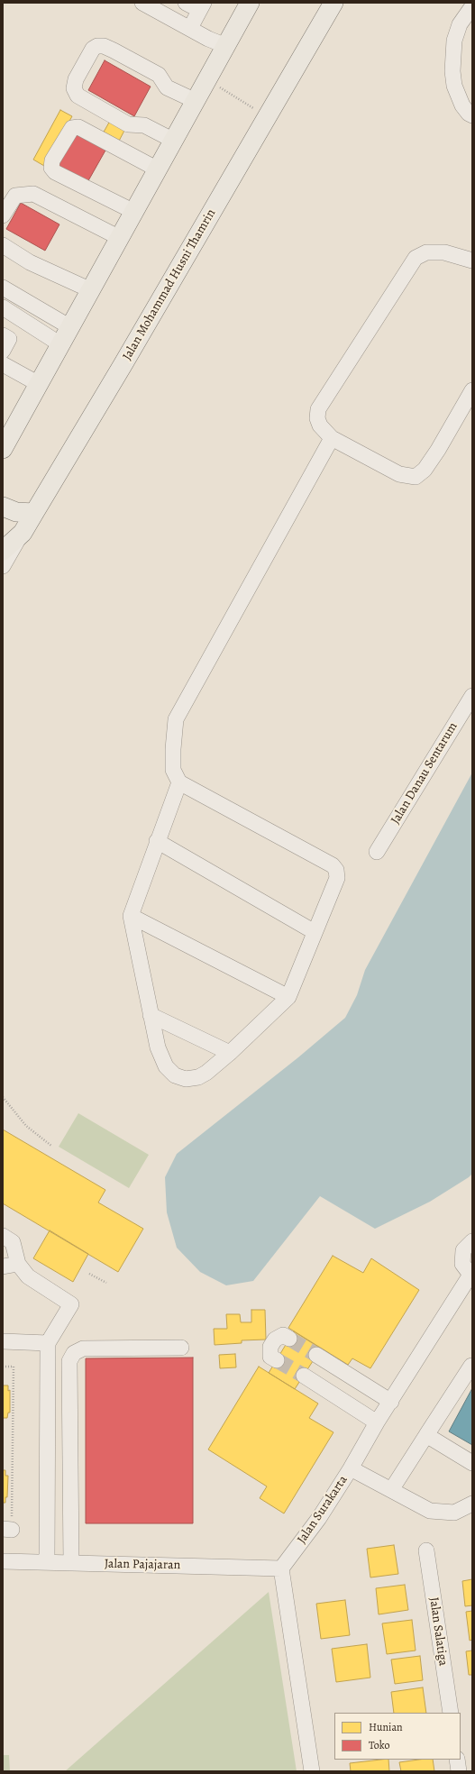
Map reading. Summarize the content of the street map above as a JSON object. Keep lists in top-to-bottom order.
{
  "streets": {
    "main road": ["Jalan Mohammad Husni Thamrin"],
    "street": [
      "Jalan Danau Sentarum",
      "Jalan Surakarta",
      "Jalan Pajajaran",
      "Jalan Salatiga"
    ]
  },
  "crossings": [
    ["Jalan Surakarta", "Jalan Pajajaran"]
  ],
  "legend": ["Hunian", "Toko"]
}
